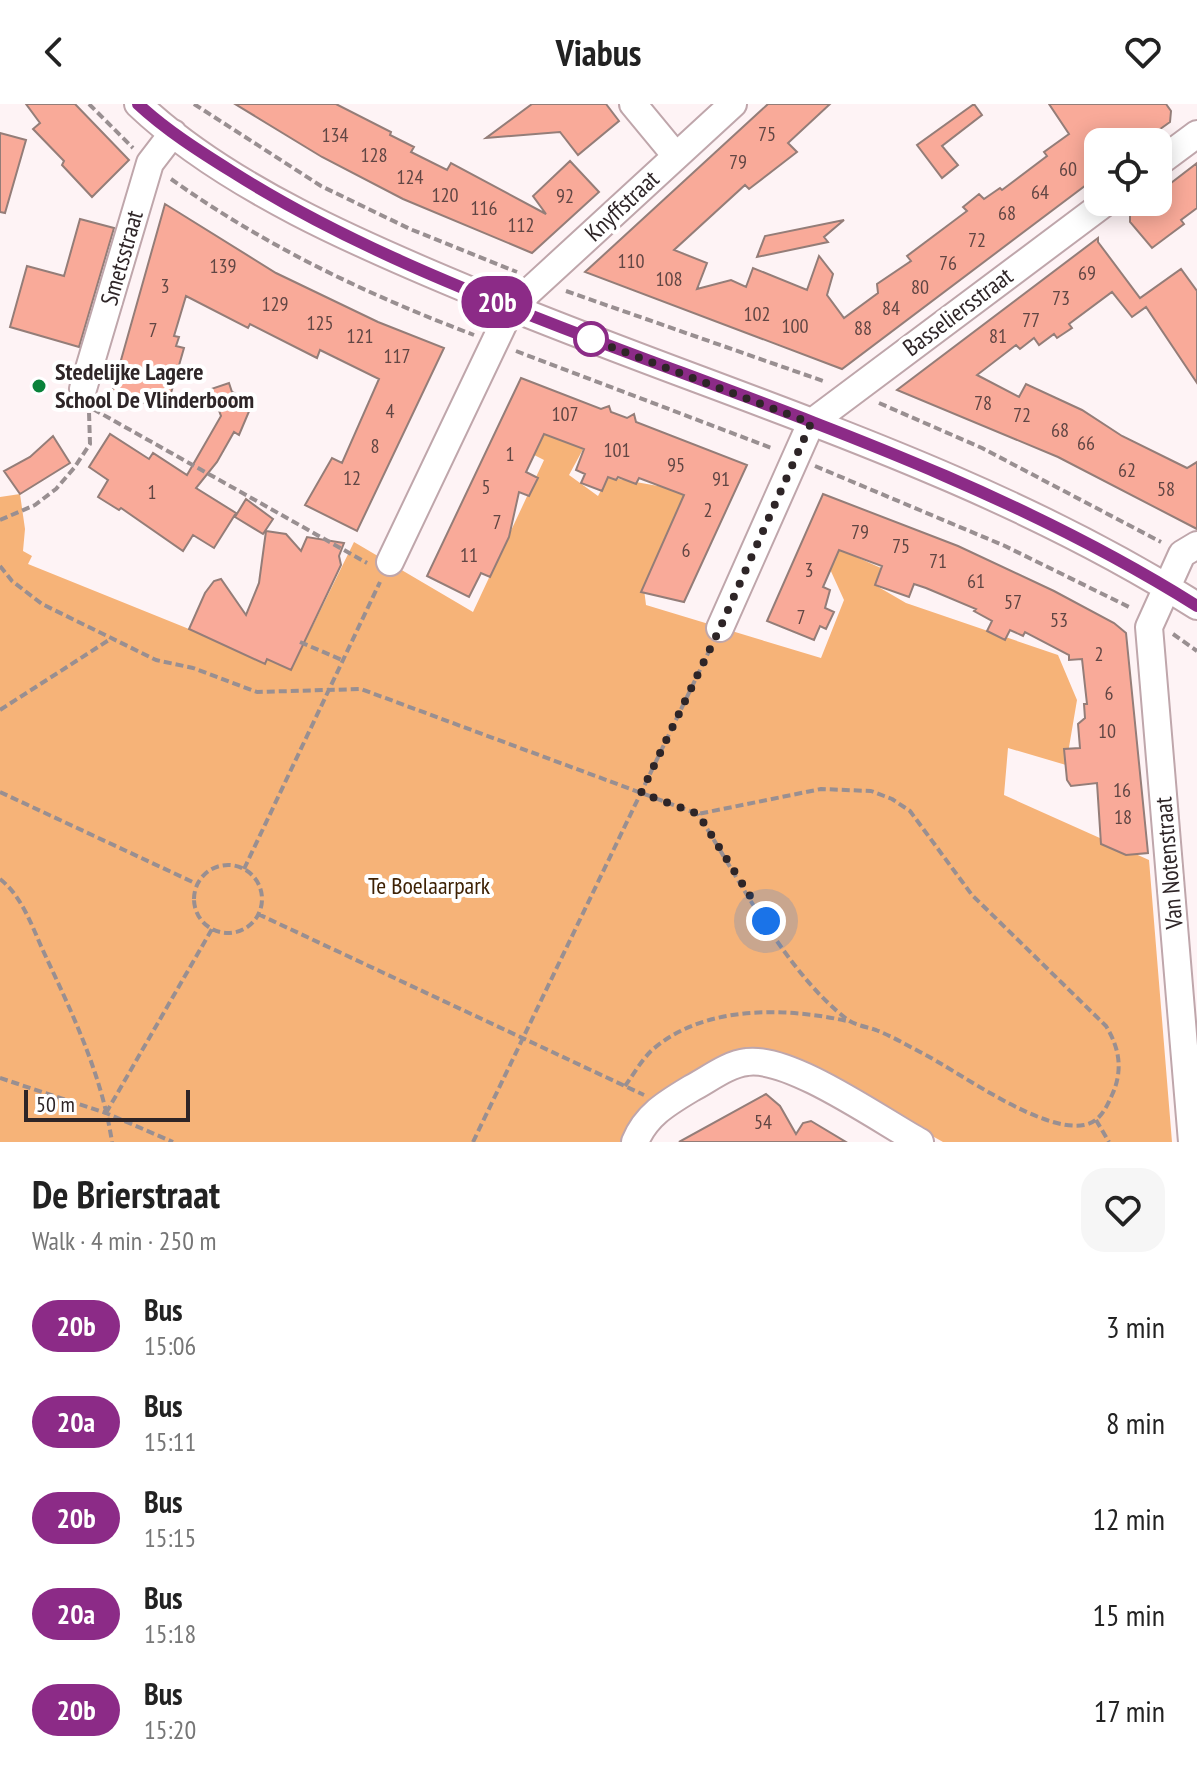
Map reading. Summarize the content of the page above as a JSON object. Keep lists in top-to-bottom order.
{
  "streets": {
    "street": [
      "Knyffstraat",
      "Smetsstraat",
      "Basseliersstraat",
      "Van Notenstraat"
    ]
  },
  "parks": ["Te Boelaarpark"],
  "places": ["Stedelijke Lagere School De Vlinderboom"],
  "lines": ["bus line 20b"],
  "house_numbers": [
    "75",
    "134",
    "128",
    "79",
    "60",
    "124",
    "64",
    "120",
    "92",
    "116",
    "68",
    "112",
    "72",
    "110",
    "76",
    "139",
    "69",
    "108",
    "3",
    "80",
    "73",
    "129",
    "84",
    "102",
    "77",
    "125",
    "100",
    "88",
    "7",
    "121",
    "81",
    "117",
    "78",
    "4",
    "107",
    "72",
    "68",
    "66",
    "8",
    "101",
    "1",
    "95",
    "62",
    "12",
    "91",
    "5",
    "58",
    "1",
    "2",
    "7",
    "79",
    "75",
    "6",
    "11",
    "71",
    "3",
    "61",
    "57",
    "7",
    "53",
    "2",
    "6",
    "10",
    "16",
    "18",
    "54"
  ],
  "scale_bar": "50 m",
  "page": {
    "header": "Viabus",
    "on_map": "20b",
    "scale": "50 m",
    "heading": ["De Brierstraat", "Walk · 4 min · 250 m"],
    "list": [
      {
        "mark": "20b",
        "name": "Bus",
        "note": "15:06",
        "value": "3 min"
      },
      {
        "mark": "20a",
        "name": "Bus",
        "note": "15:11",
        "value": "8 min"
      },
      {
        "mark": "20b",
        "name": "Bus",
        "note": "15:15",
        "value": "12 min"
      },
      {
        "mark": "20a",
        "name": "Bus",
        "note": "15:18",
        "value": "15 min"
      },
      {
        "mark": "20b",
        "name": "Bus",
        "note": "15:20",
        "value": "17 min"
      }
    ]
  }
}
